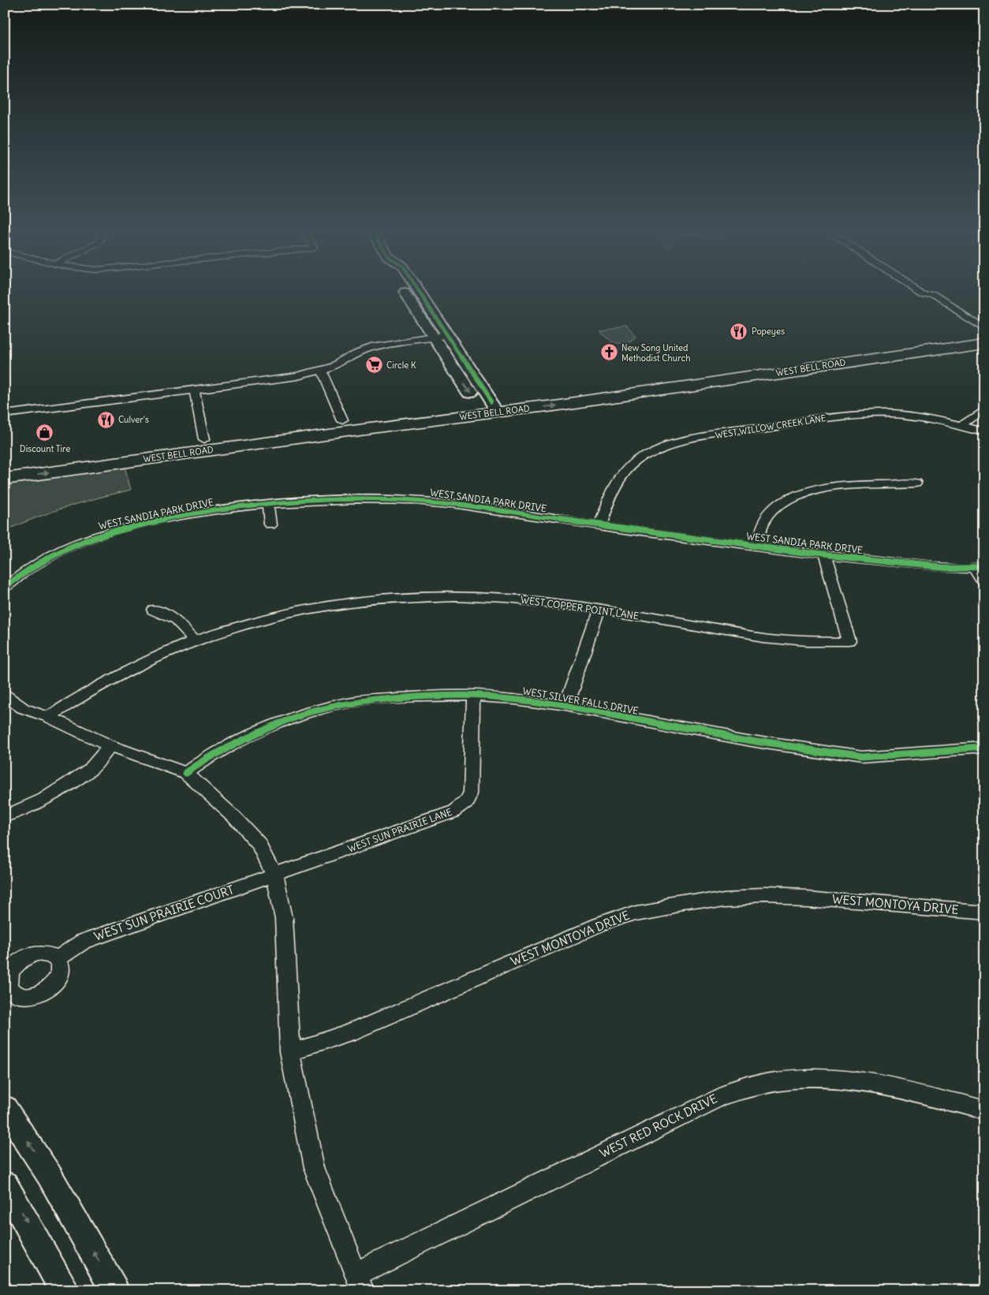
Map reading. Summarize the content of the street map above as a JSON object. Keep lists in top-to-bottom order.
{
  "streets": {
    "main road": ["WEST BELL ROAD"],
    "street": [
      "WEST WILLOW CREEK LANE",
      "WEST SANDIA PARK DRIVE",
      "WEST COPPER POINT LANE",
      "WEST SILVER FALLS DRIVE",
      "WEST SUN PRAIRIE LANE",
      "WEST MONTOYA DRIVE",
      "WEST SUN PRAIRIE COURT",
      "WEST RED ROCK DRIVE"
    ]
  },
  "crossings": [
    ["WEST WILLOW CREEK LANE", "WEST SANDIA PARK DRIVE"],
    ["WEST SANDIA PARK DRIVE", "WEST COPPER POINT LANE"],
    ["WEST SILVER FALLS DRIVE", "WEST SUN PRAIRIE LANE"],
    ["WEST SUN PRAIRIE LANE", "WEST SUN PRAIRIE COURT"]
  ],
  "places": {
    "restaurant": ["Popeyes", "Culver's"],
    "church": ["New Song United Methodist Church"],
    "supermarket": ["Circle K"],
    "shop": ["Discount Tire"]
  }
}
